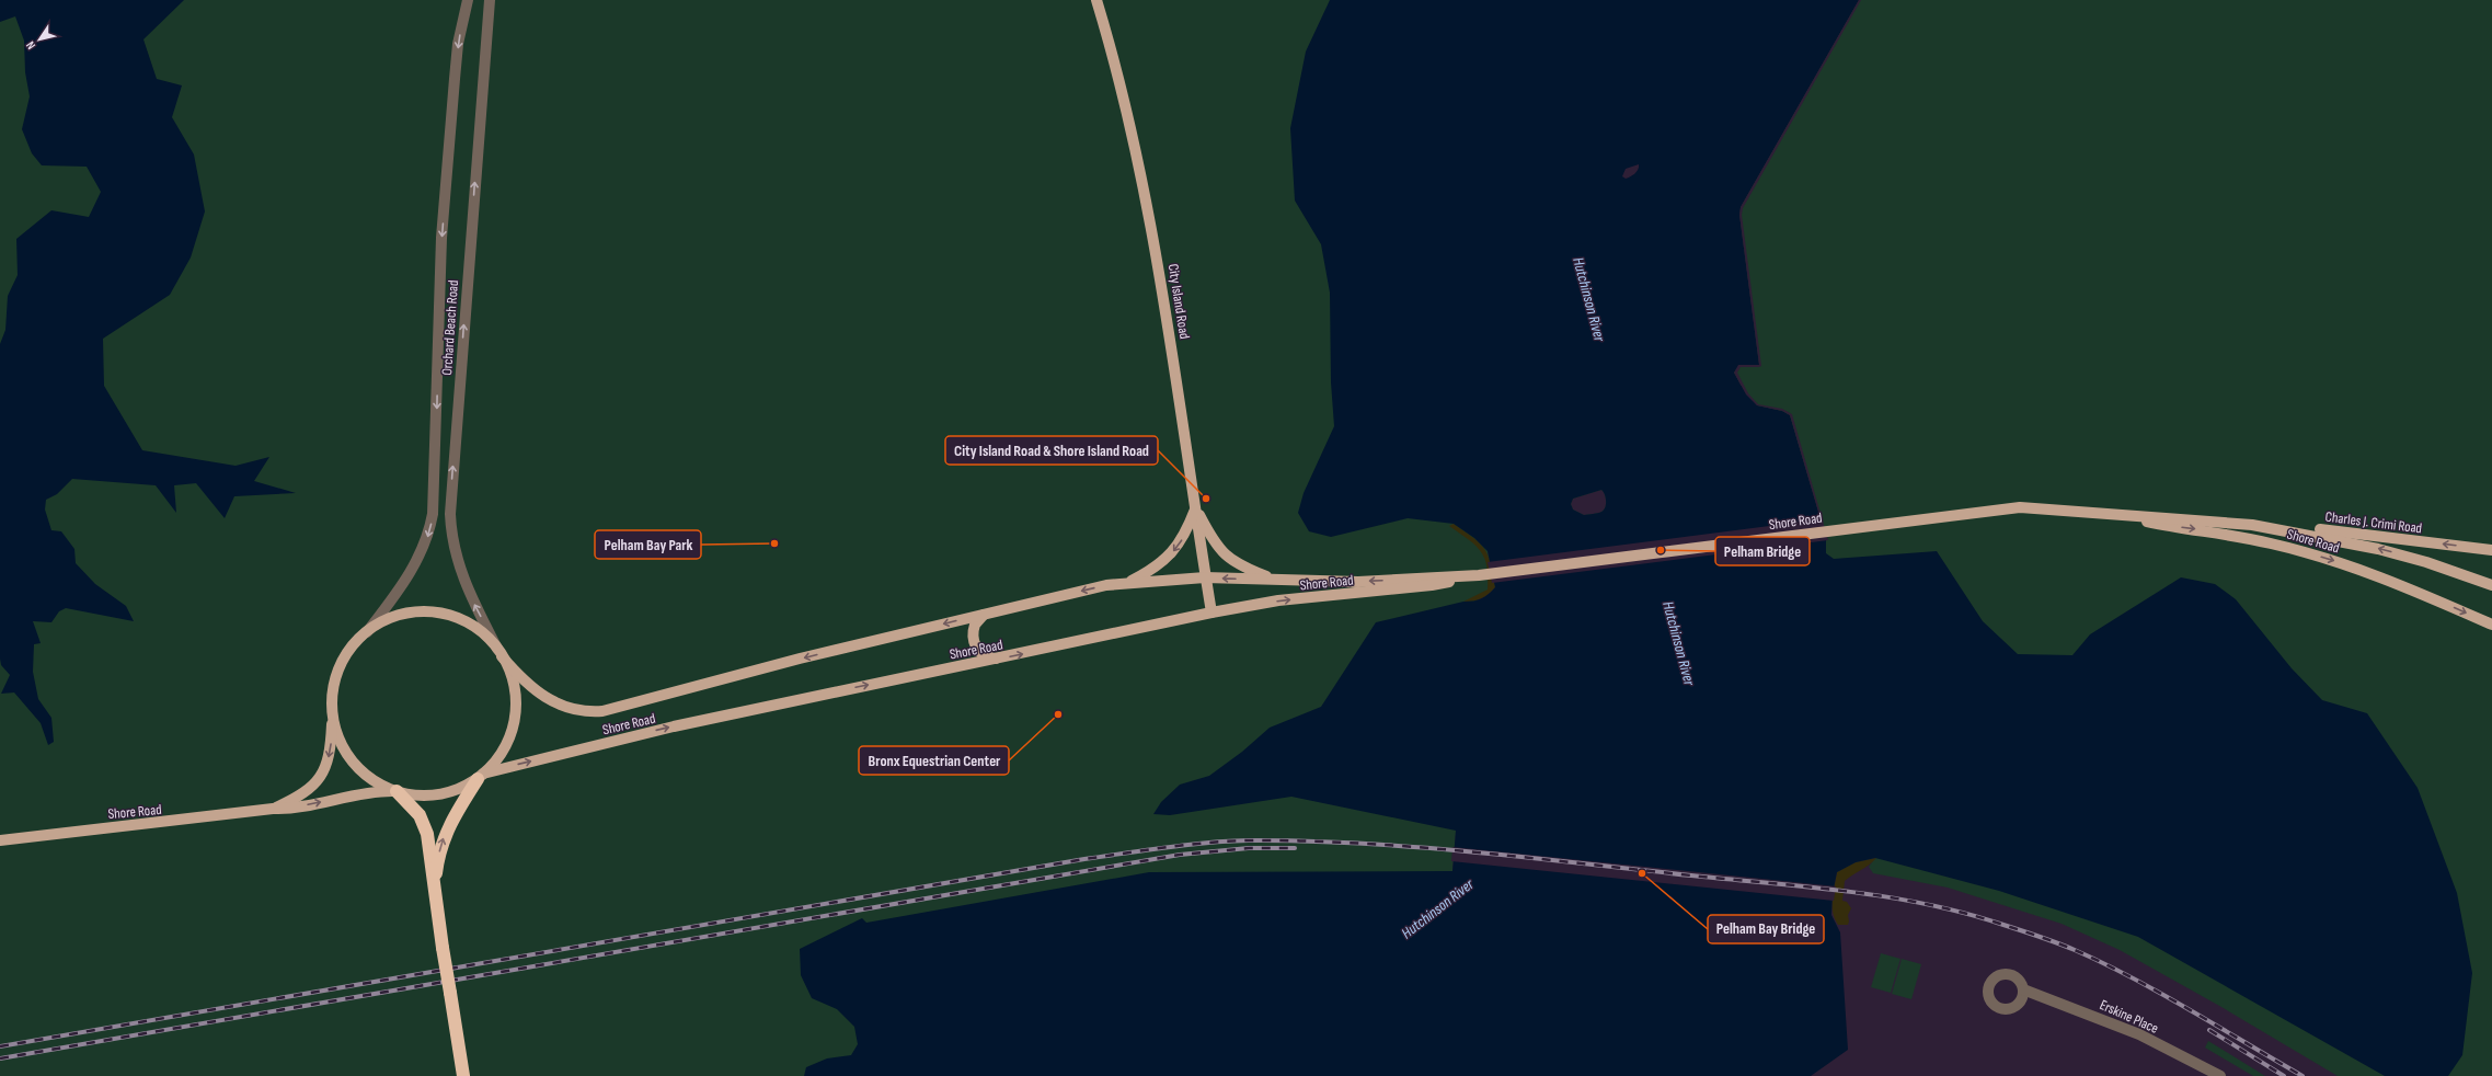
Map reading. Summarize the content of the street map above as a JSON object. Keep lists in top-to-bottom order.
{
  "streets": {
    "main road": ["City Island Road", "Shore Road", "Charles J. Crimi Road"],
    "street": ["Orchard Beach Road", "Erskine Place"]
  },
  "crossings": [
    ["City Island Road", "Shore Road"],
    ["Orchard Beach Road", "Shore Road"],
    ["Shore Road", "Charles J. Crimi Road"]
  ],
  "one_way": ["Charles J. Crimi Road"],
  "water": ["Hutchinson River"],
  "places": [
    "City Island Road & Shore Island Road",
    "Pelham Bay Park",
    "Pelham Bridge",
    "Bronx Equestrian Center",
    "Pelham Bay Bridge"
  ],
  "north": "bottom left"
}
